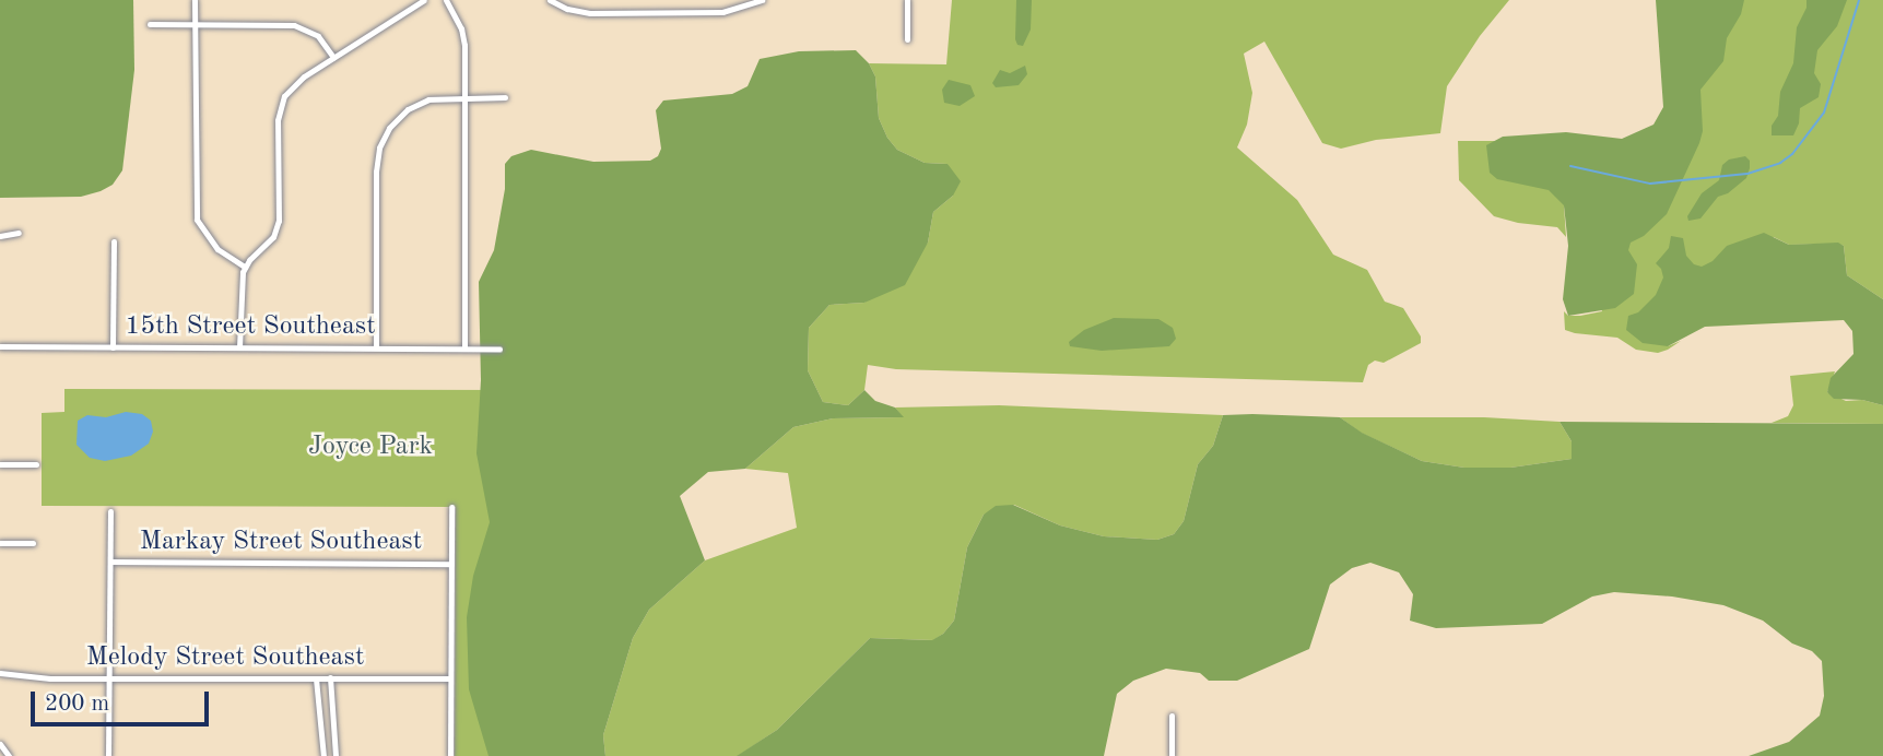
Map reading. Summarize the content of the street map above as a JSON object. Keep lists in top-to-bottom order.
{
  "streets": {
    "street": ["15th Street Southeast", "Markay Street Southeast", "Melody Street Southeast"]
  },
  "parks": ["Joyce Park"],
  "scale_bar": "200 m"
}
